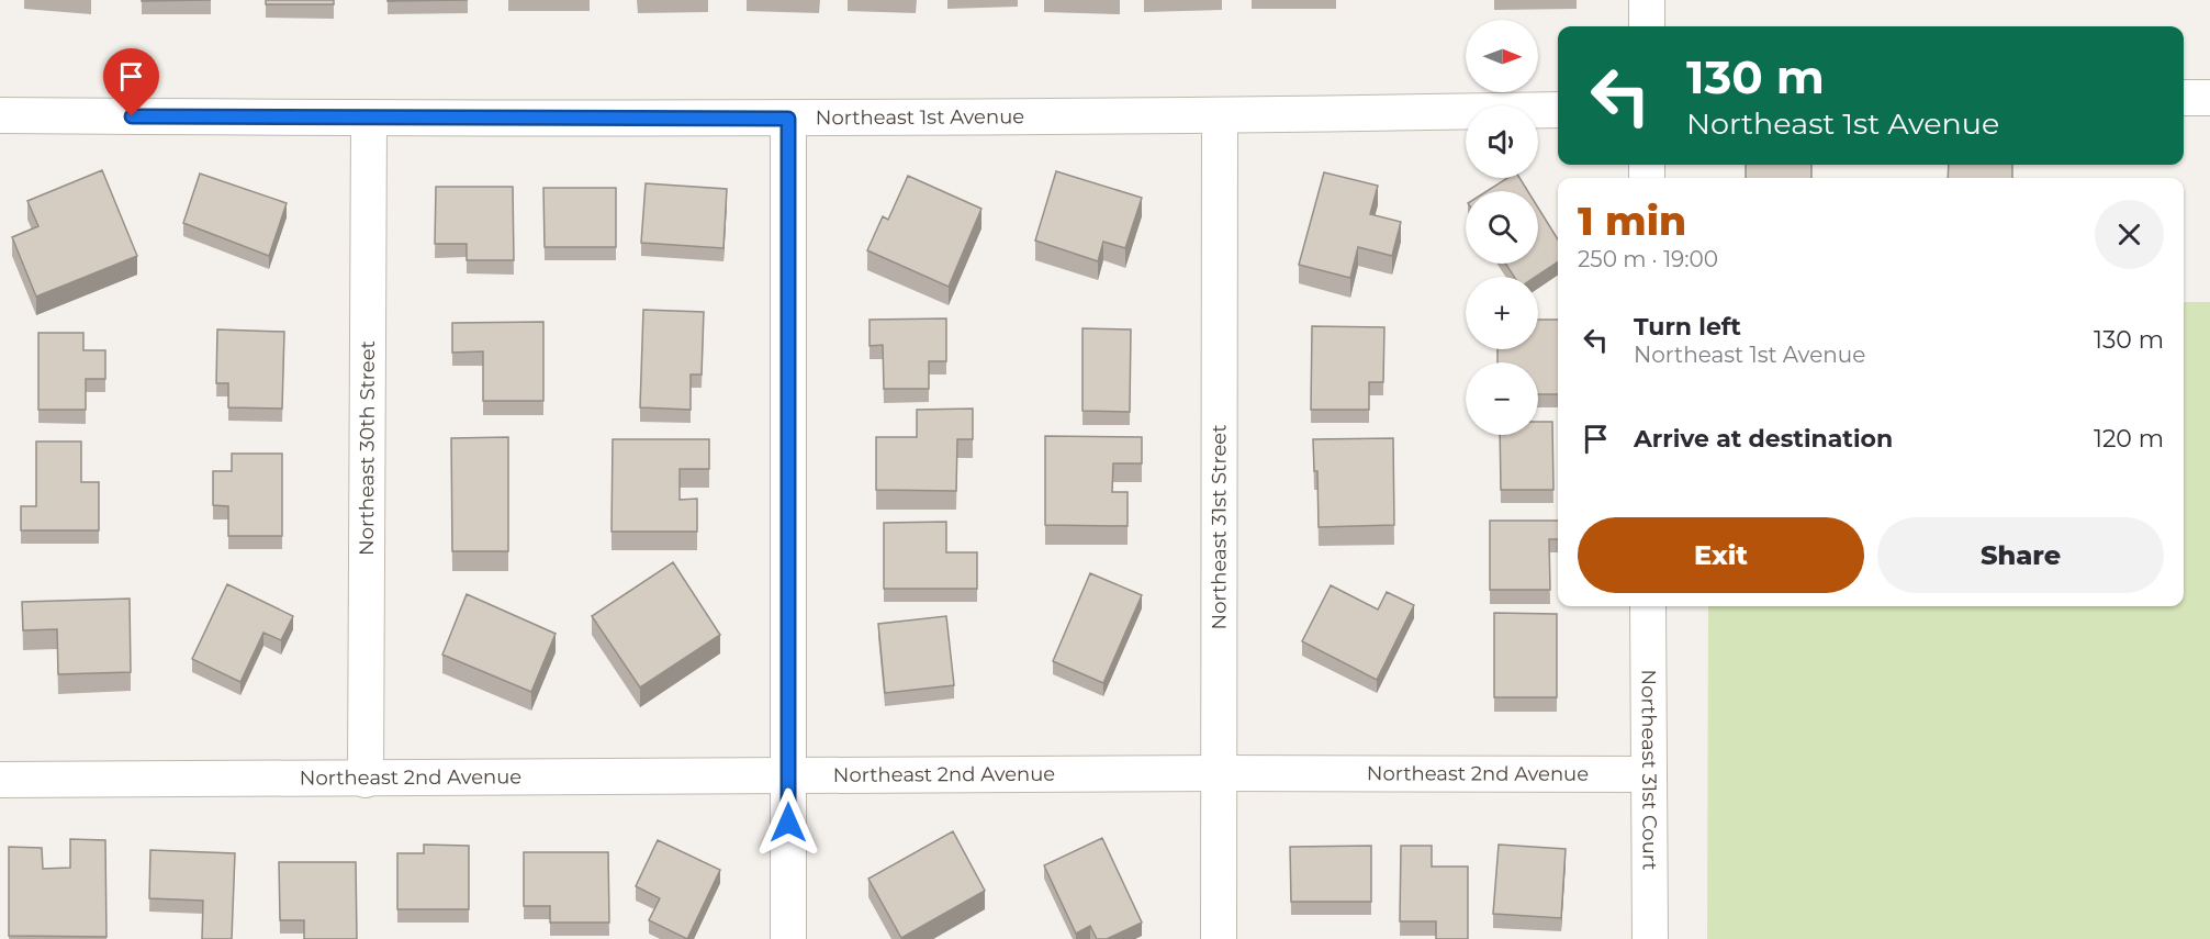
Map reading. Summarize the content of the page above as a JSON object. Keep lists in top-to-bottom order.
{
  "streets": {
    "street": [
      "Northeast 1st Avenue",
      "Northeast 30th Street",
      "Northeast 31st Street",
      "Northeast 31st Court",
      "Northeast 2nd Avenue"
    ]
  },
  "crossings": [
    ["Northeast 1st Avenue", "Northeast 30th Street"],
    ["Northeast 1st Avenue", "Northeast 31st Street"],
    ["Northeast 30th Street", "Northeast 2nd Avenue"],
    ["Northeast 31st Street", "Northeast 2nd Avenue"],
    ["Northeast 31st Court", "Northeast 2nd Avenue"]
  ],
  "north": "right",
  "page": {
    "map_buttons": ["+", "−"],
    "turn": ["130 m", "Northeast 1st Avenue"],
    "heading": ["1 min", "250 m · 19:00"],
    "list": [
      {
        "name": "Turn left",
        "note": "Northeast 1st Avenue",
        "value": "130 m"
      },
      {
        "name": "Arrive at destination",
        "value": "120 m"
      }
    ],
    "buttons": ["Exit", "Share"]
  }
}
